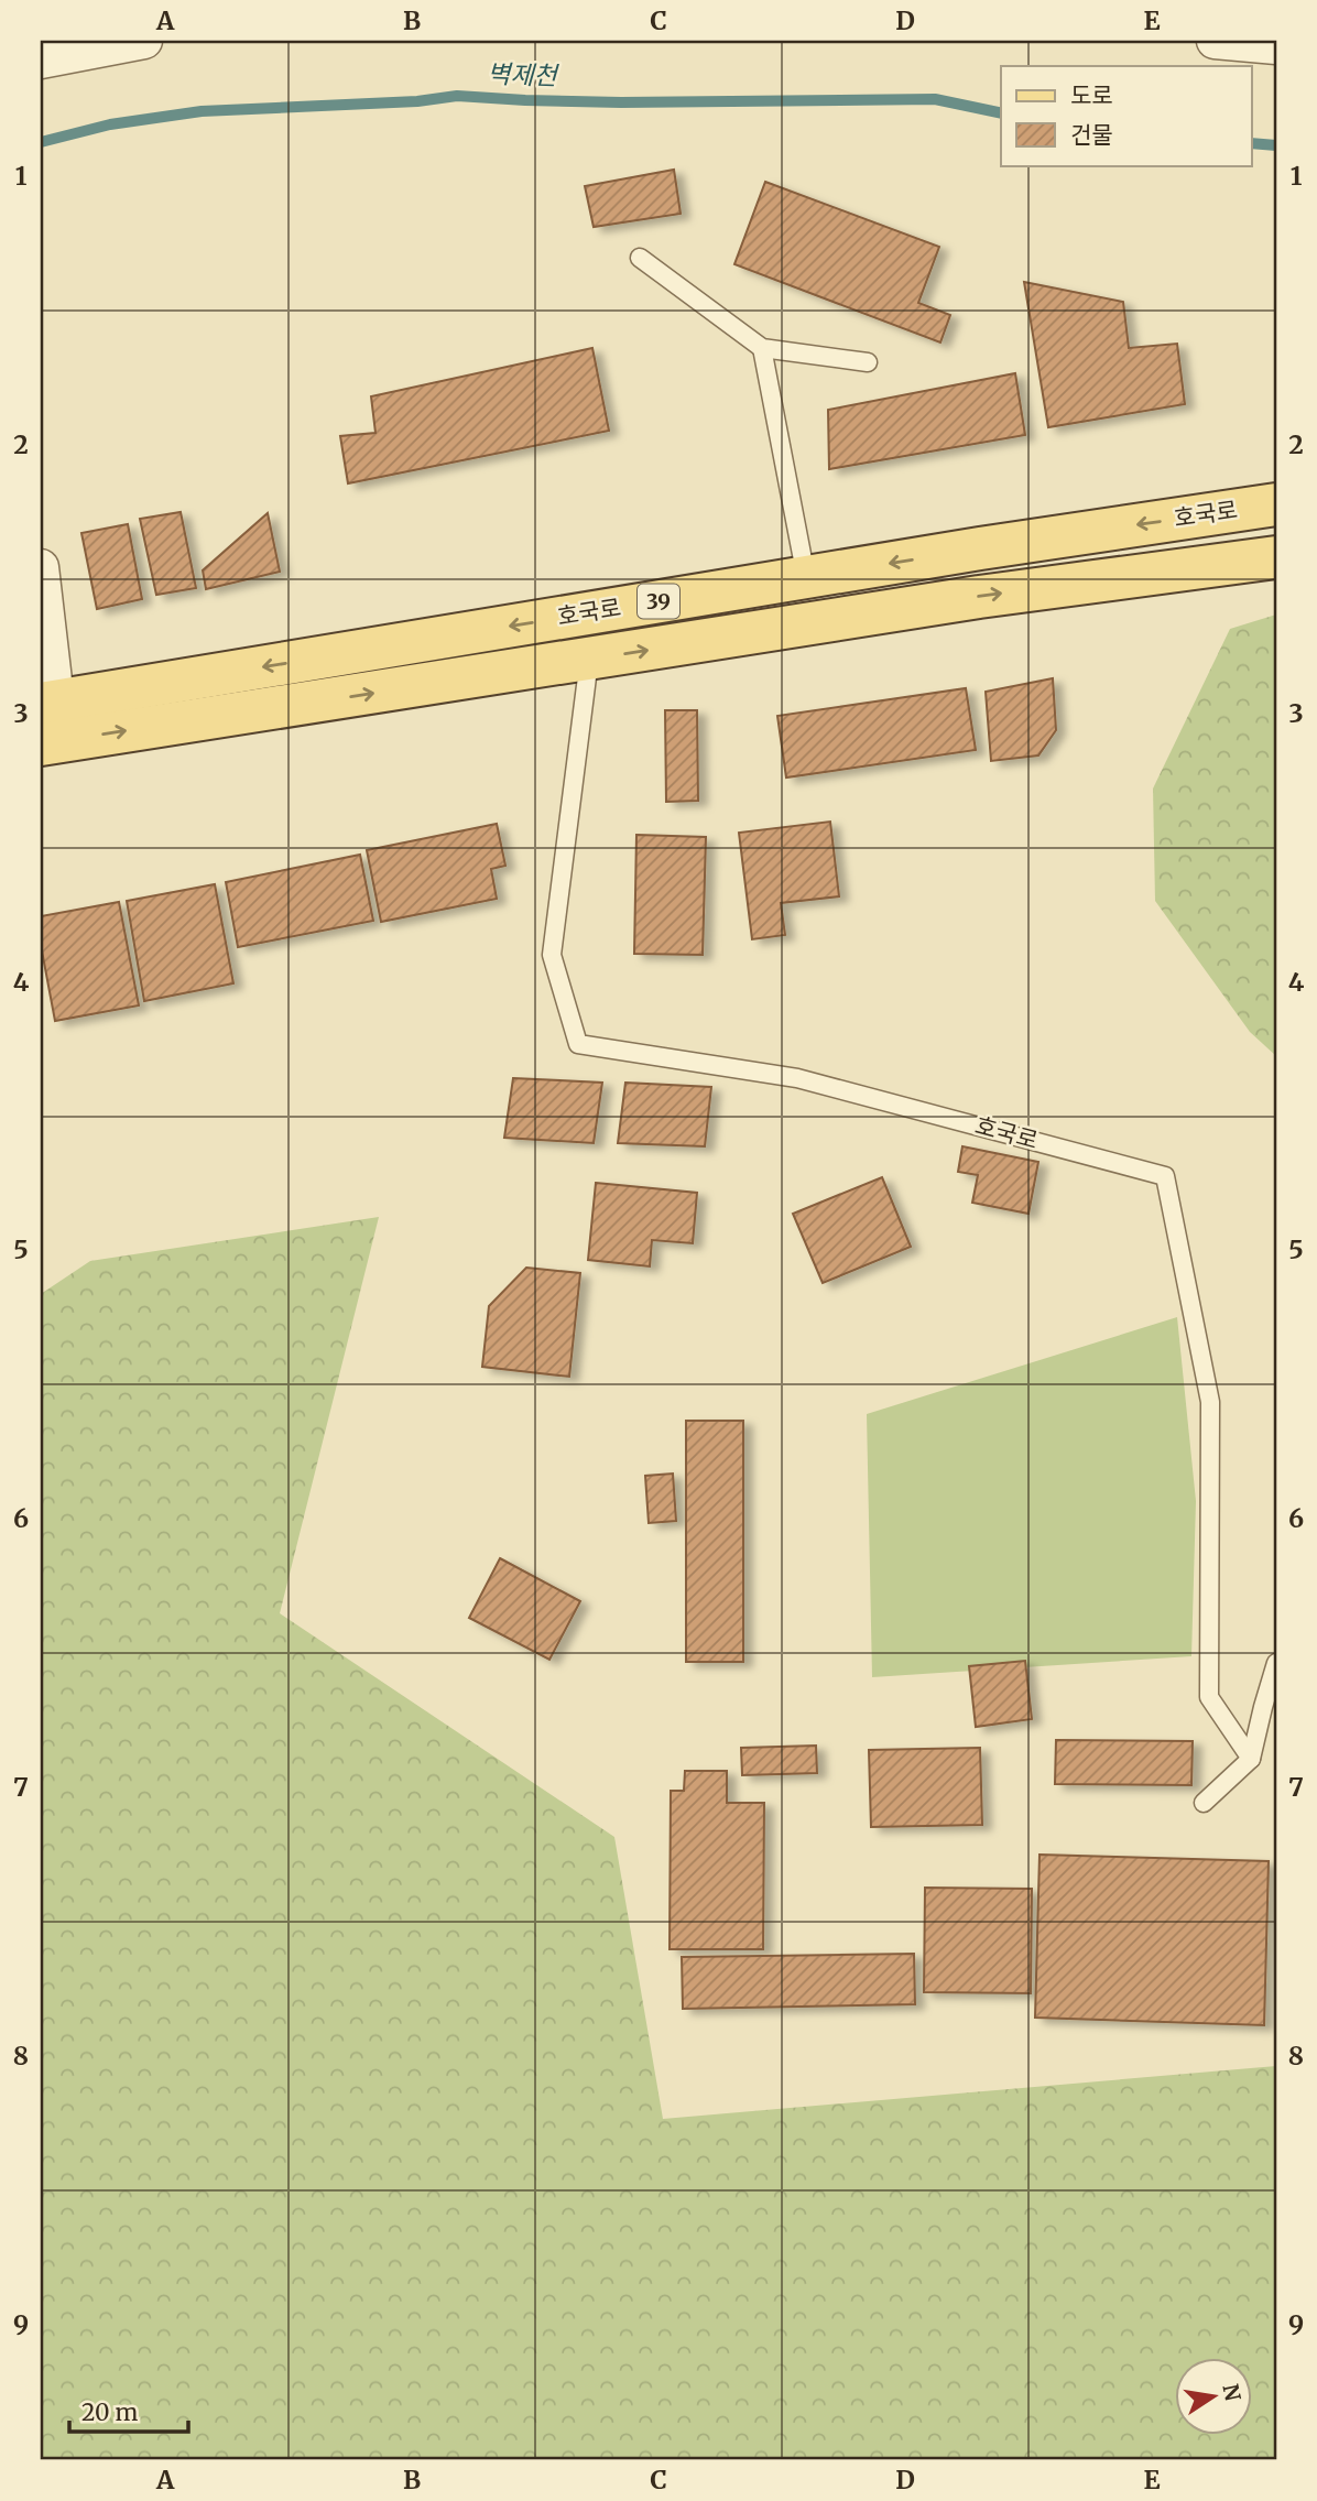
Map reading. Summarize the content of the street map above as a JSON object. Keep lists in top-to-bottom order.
{
  "streets": {
    "main road": ["호국로", "39"]
  },
  "water": ["벽제천"],
  "legend": ["도로", "건물"],
  "scale_bar": "20 m",
  "north": "right",
  "grid": {
    "columns": [
      "A",
      "B",
      "C",
      "D",
      "E"
    ],
    "rows": [
      "1",
      "2",
      "3",
      "4",
      "5",
      "6",
      "7",
      "8",
      "9"
    ]
  }
}
